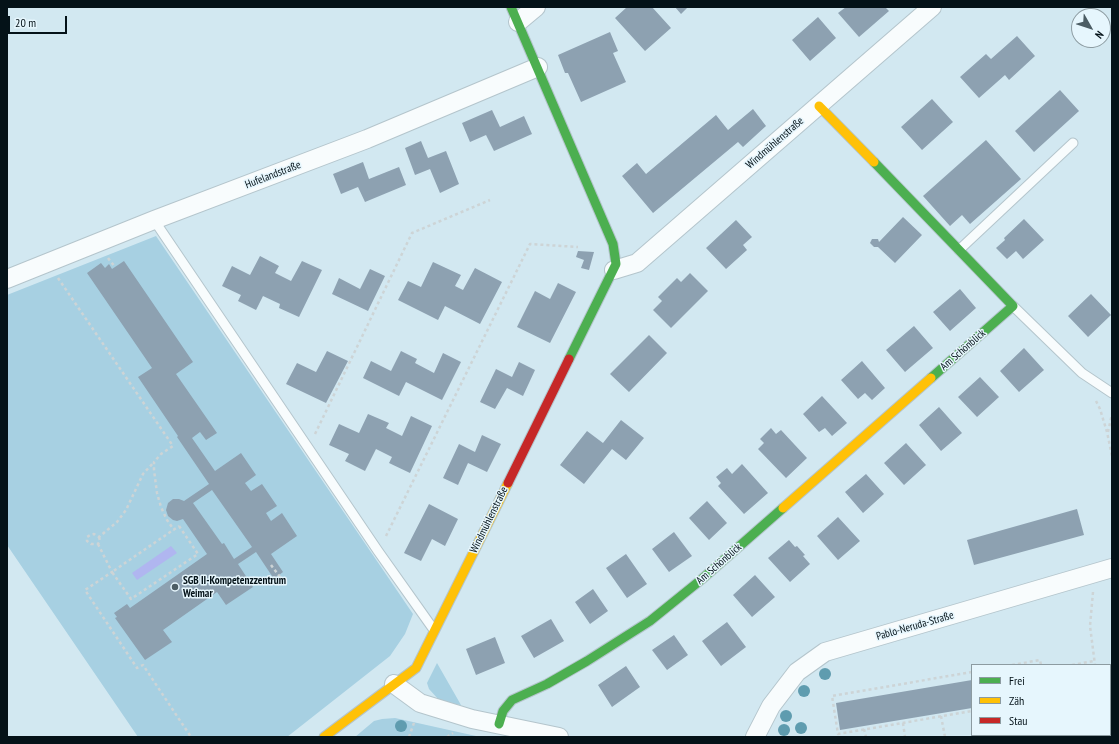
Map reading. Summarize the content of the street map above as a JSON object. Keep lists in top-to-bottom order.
{
  "streets": {
    "street": [
      "Windmühlenstraße",
      "Hufelandstraße",
      "Am Schönblick",
      "Pablo-Neruda-Straße"
    ]
  },
  "crossings": [
    ["Windmühlenstraße", "Hufelandstraße"]
  ],
  "places": ["SGB II-Kompetenzzentrum Weimar"],
  "legend": ["Frei", "Zäh", "Stau"],
  "scale_bar": "20 m",
  "north": "bottom right"
}
